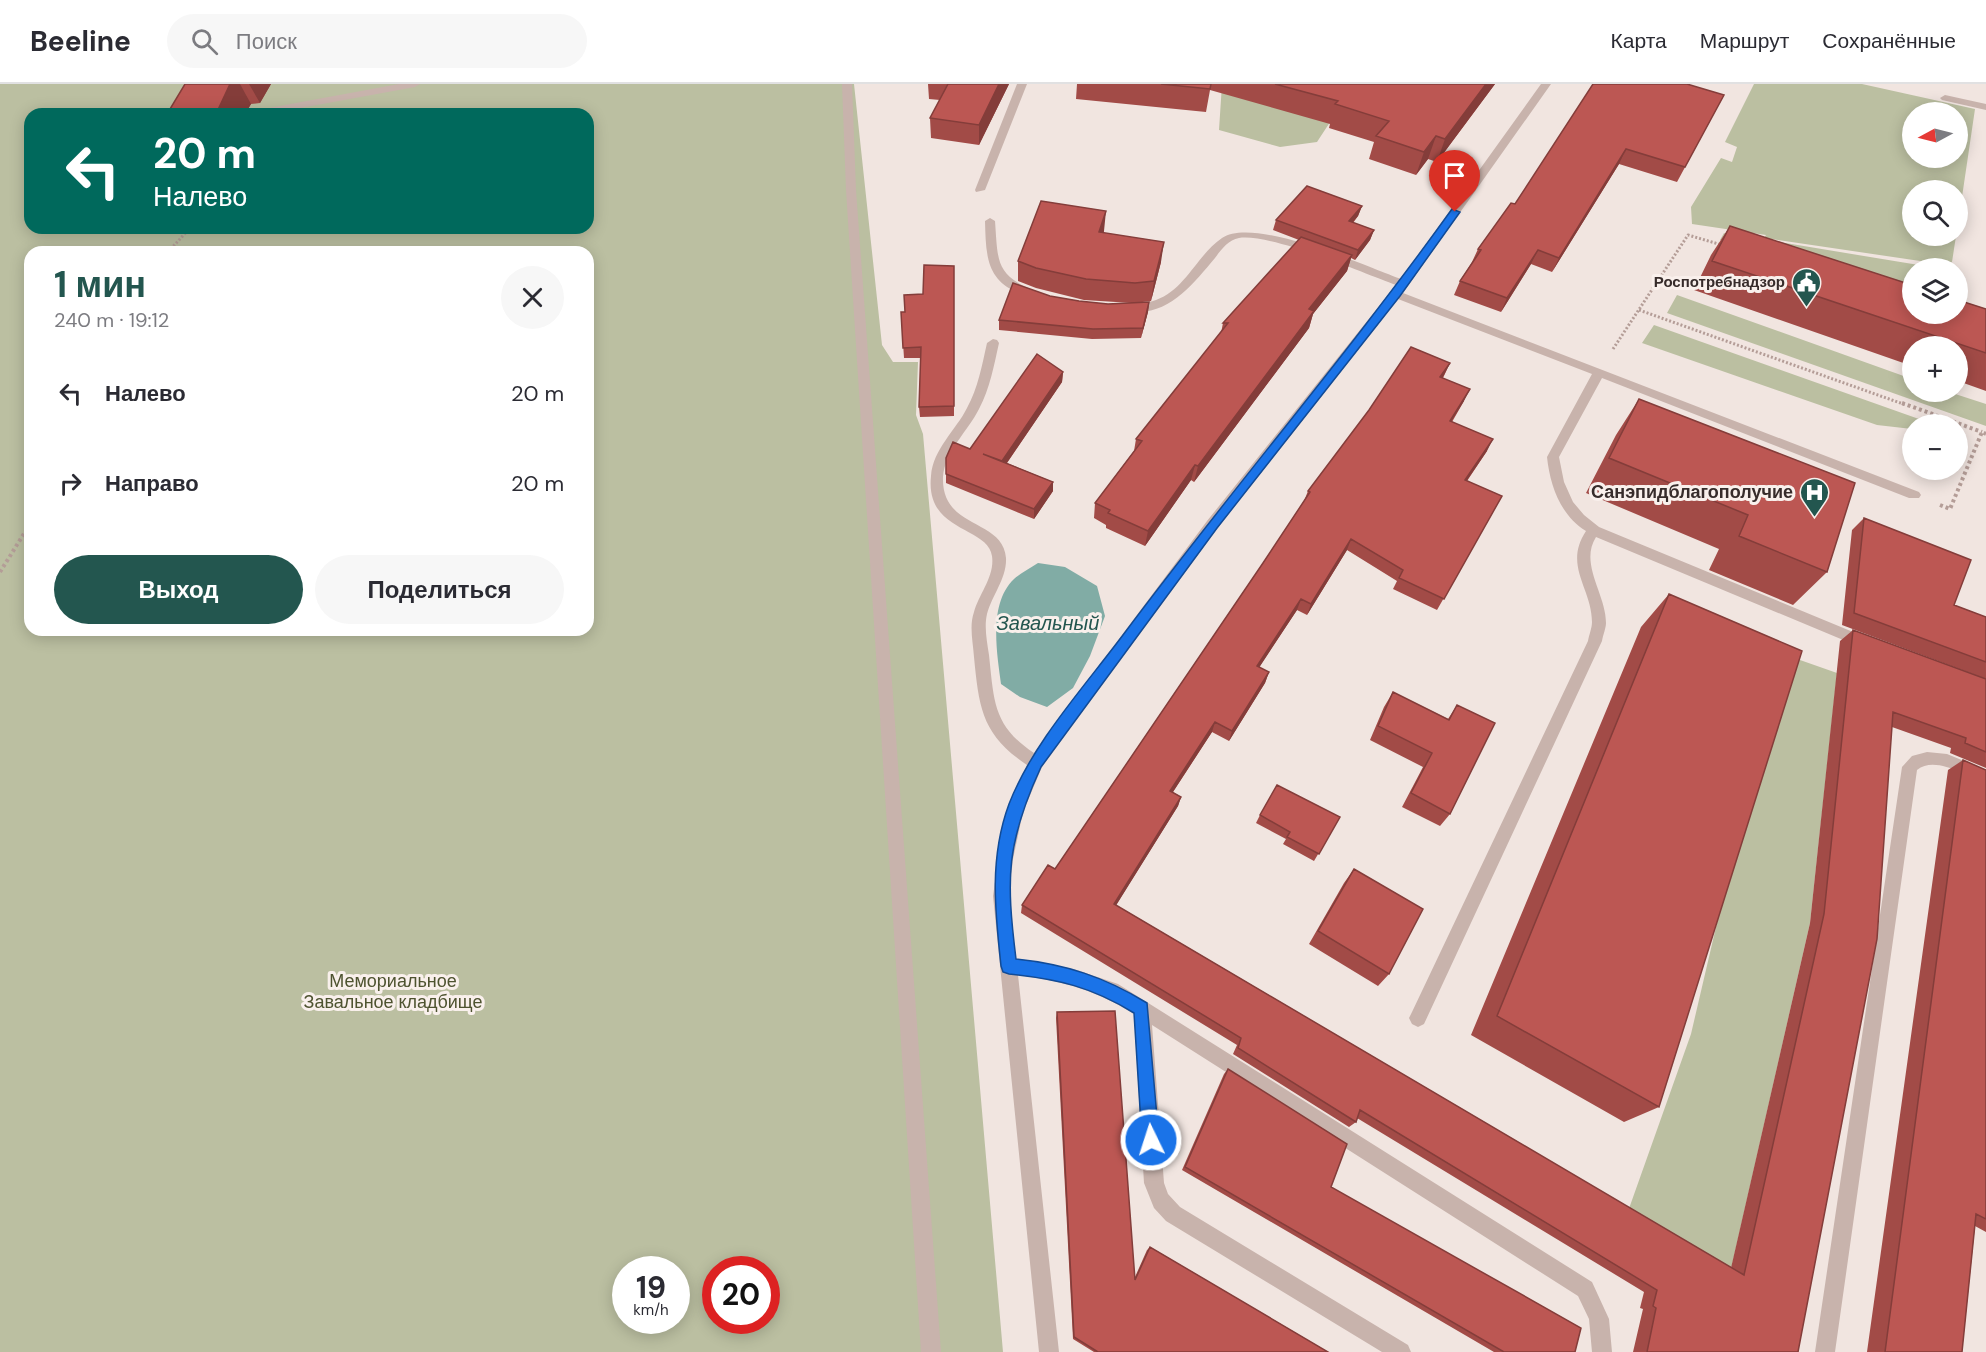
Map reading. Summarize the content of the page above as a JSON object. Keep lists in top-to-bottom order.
{
  "water": ["Завальный"],
  "parks": ["Мемориальное Завальное кладбище"],
  "places": {
    "public building": ["Роспотребнадзор"],
    "hospital": ["Санэпидблагополучие"]
  },
  "north": "left",
  "page": {
    "header": "Beeline",
    "search": "Поиск",
    "nav": ["Карта", "Маршрут", "Сохранённые"],
    "map_buttons": ["+", "−"],
    "turn": ["20 m", "Налево"],
    "heading": ["1 мин", "240 m · 19:12"],
    "list": [
      {
        "name": "Налево",
        "value": "20 m"
      },
      {
        "name": "Направо",
        "value": "20 m"
      }
    ],
    "buttons": ["Выход", "Поделиться"],
    "speed": "19 km/h",
    "limit": "20"
  }
}
